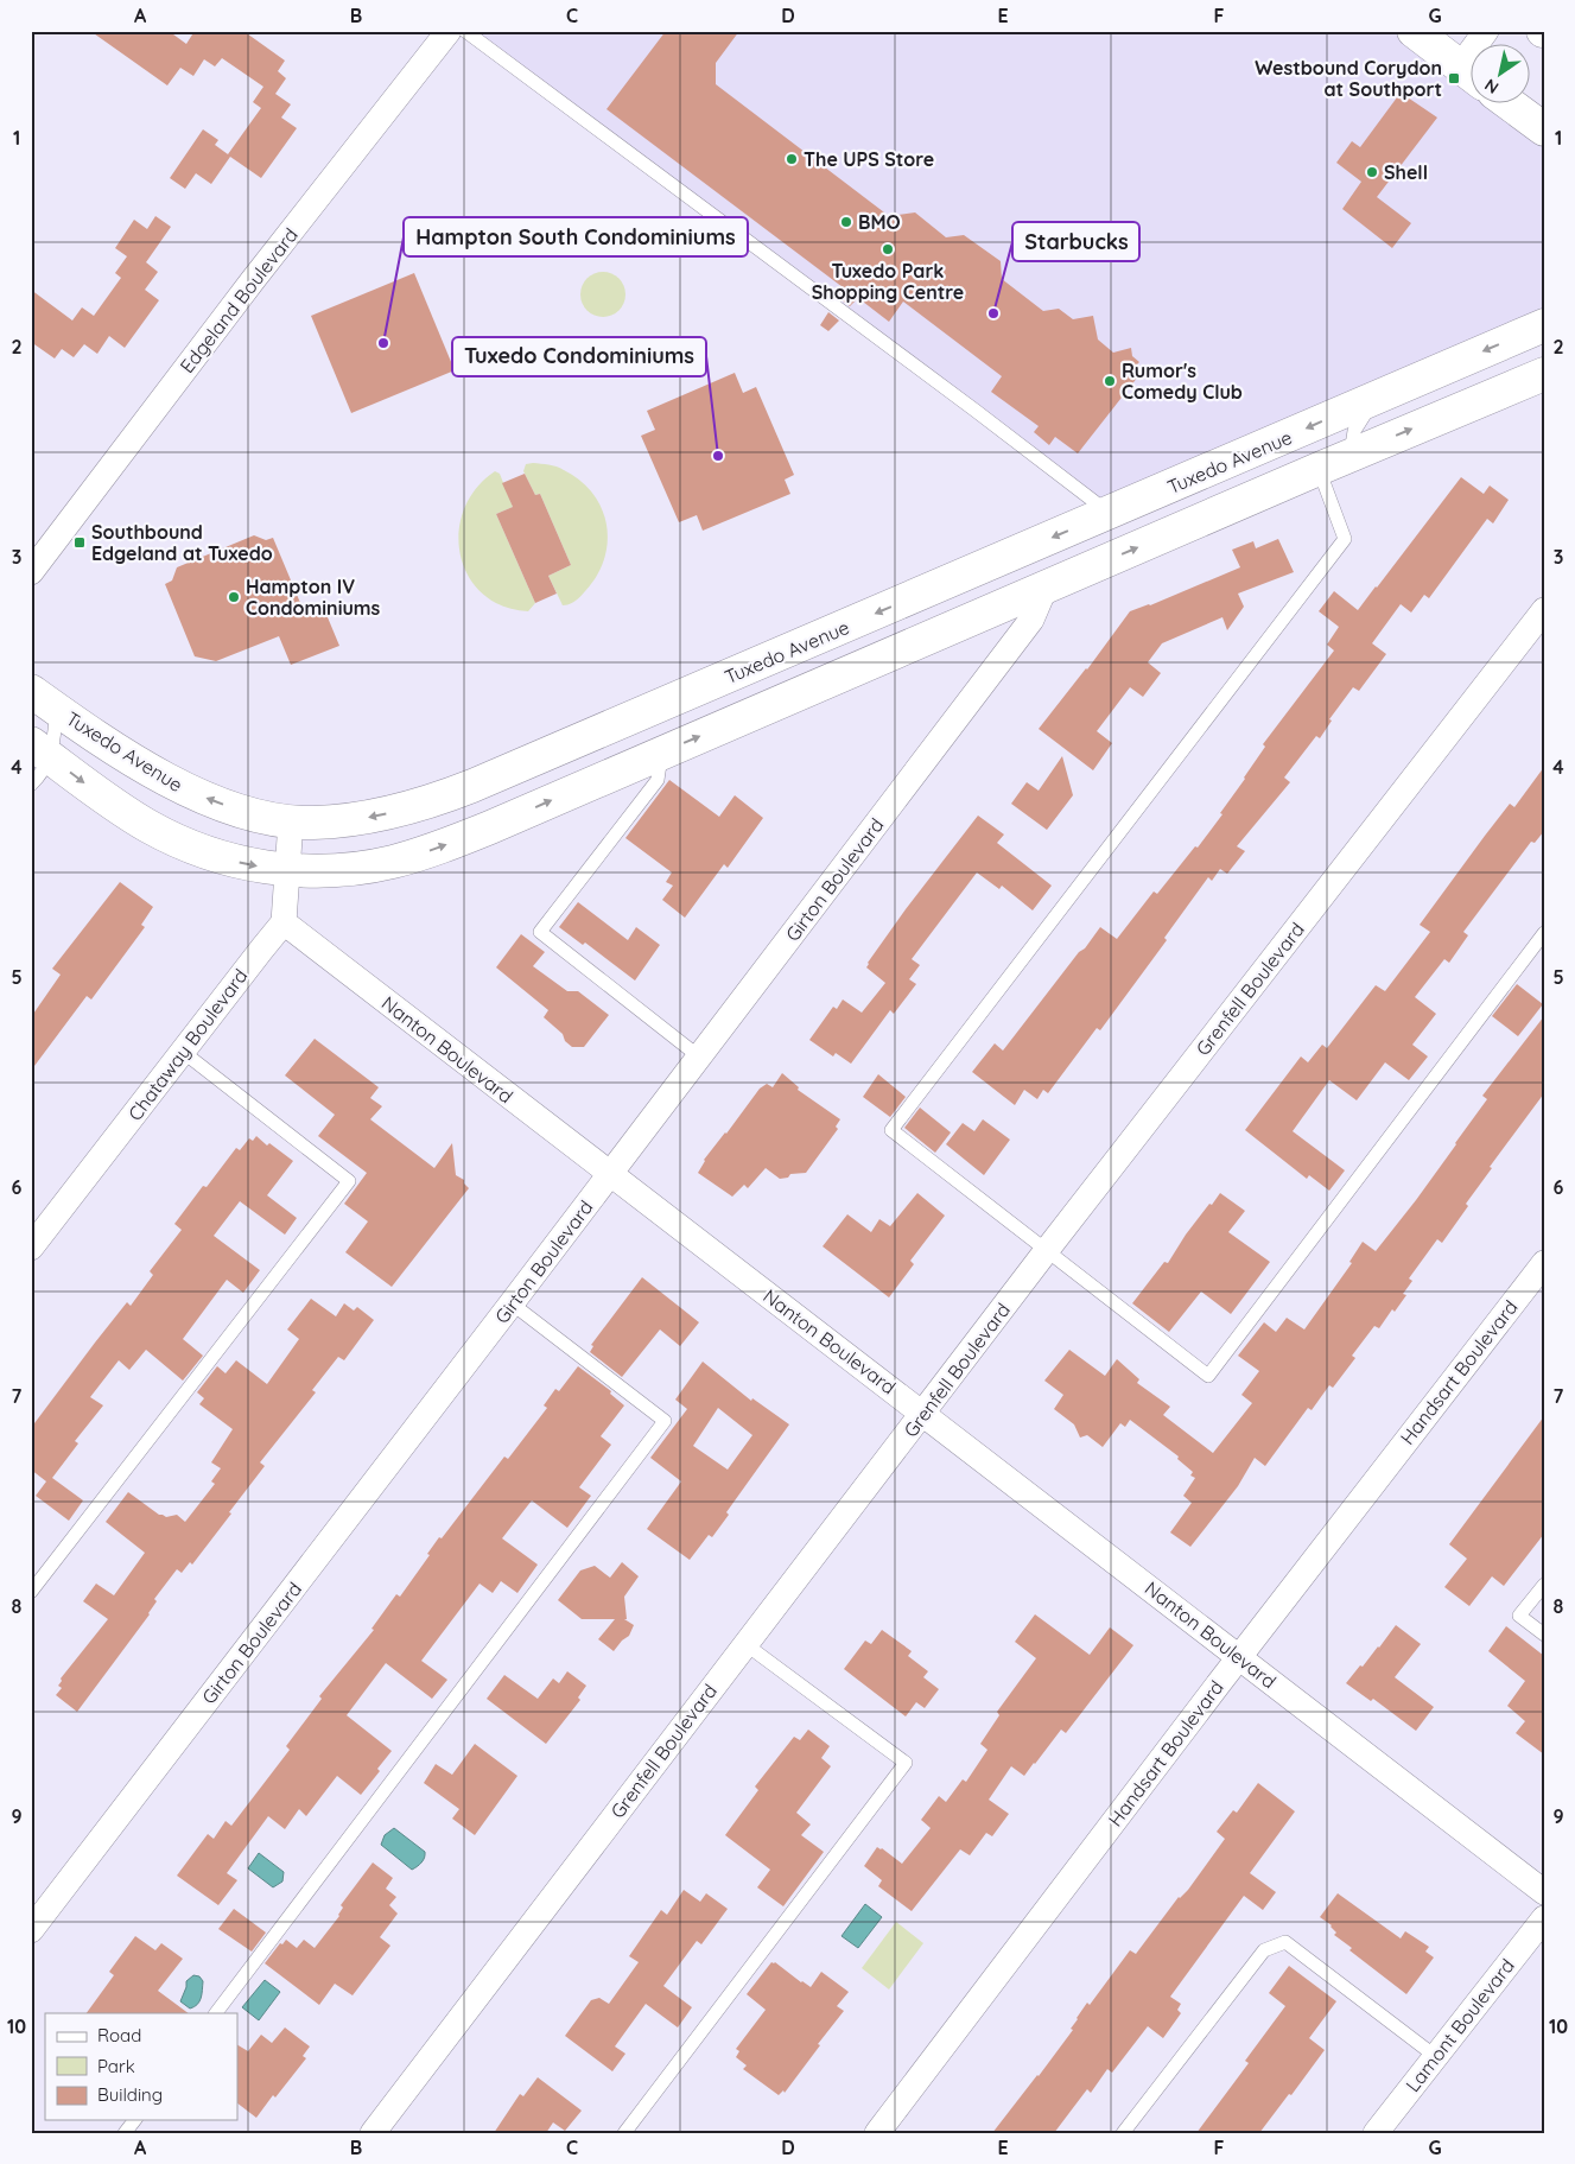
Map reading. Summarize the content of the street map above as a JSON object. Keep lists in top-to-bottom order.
{
  "streets": {
    "main road": ["Tuxedo Avenue"],
    "street": [
      "Edgeland Boulevard",
      "Girton Boulevard",
      "Grenfell Boulevard",
      "Chataway Boulevard",
      "Nanton Boulevard",
      "Handsart Boulevard",
      "Lamont Boulevard"
    ]
  },
  "crossings": [
    ["Girton Boulevard", "Nanton Boulevard"],
    ["Grenfell Boulevard", "Nanton Boulevard"],
    ["Chataway Boulevard", "Nanton Boulevard"],
    ["Nanton Boulevard", "Handsart Boulevard"]
  ],
  "places": {
    "transit": ["Westbound Corydon at Southport", "Southbound Edgeland at Tuxedo"],
    "other": [
      "The UPS Store",
      "Shell",
      "BMO",
      "Tuxedo Park Shopping Centre",
      "Starbucks",
      "Hampton South Condominiums",
      "Rumor's Comedy Club",
      "Tuxedo Condominiums",
      "Hampton IV Condominiums"
    ]
  },
  "legend": ["Road", "Park", "Building"],
  "north": "bottom left",
  "grid": {
    "columns": [
      "A",
      "B",
      "C",
      "D",
      "E",
      "F",
      "G"
    ],
    "rows": [
      "1",
      "2",
      "3",
      "4",
      "5",
      "6",
      "7",
      "8",
      "9",
      "10"
    ]
  }
}
